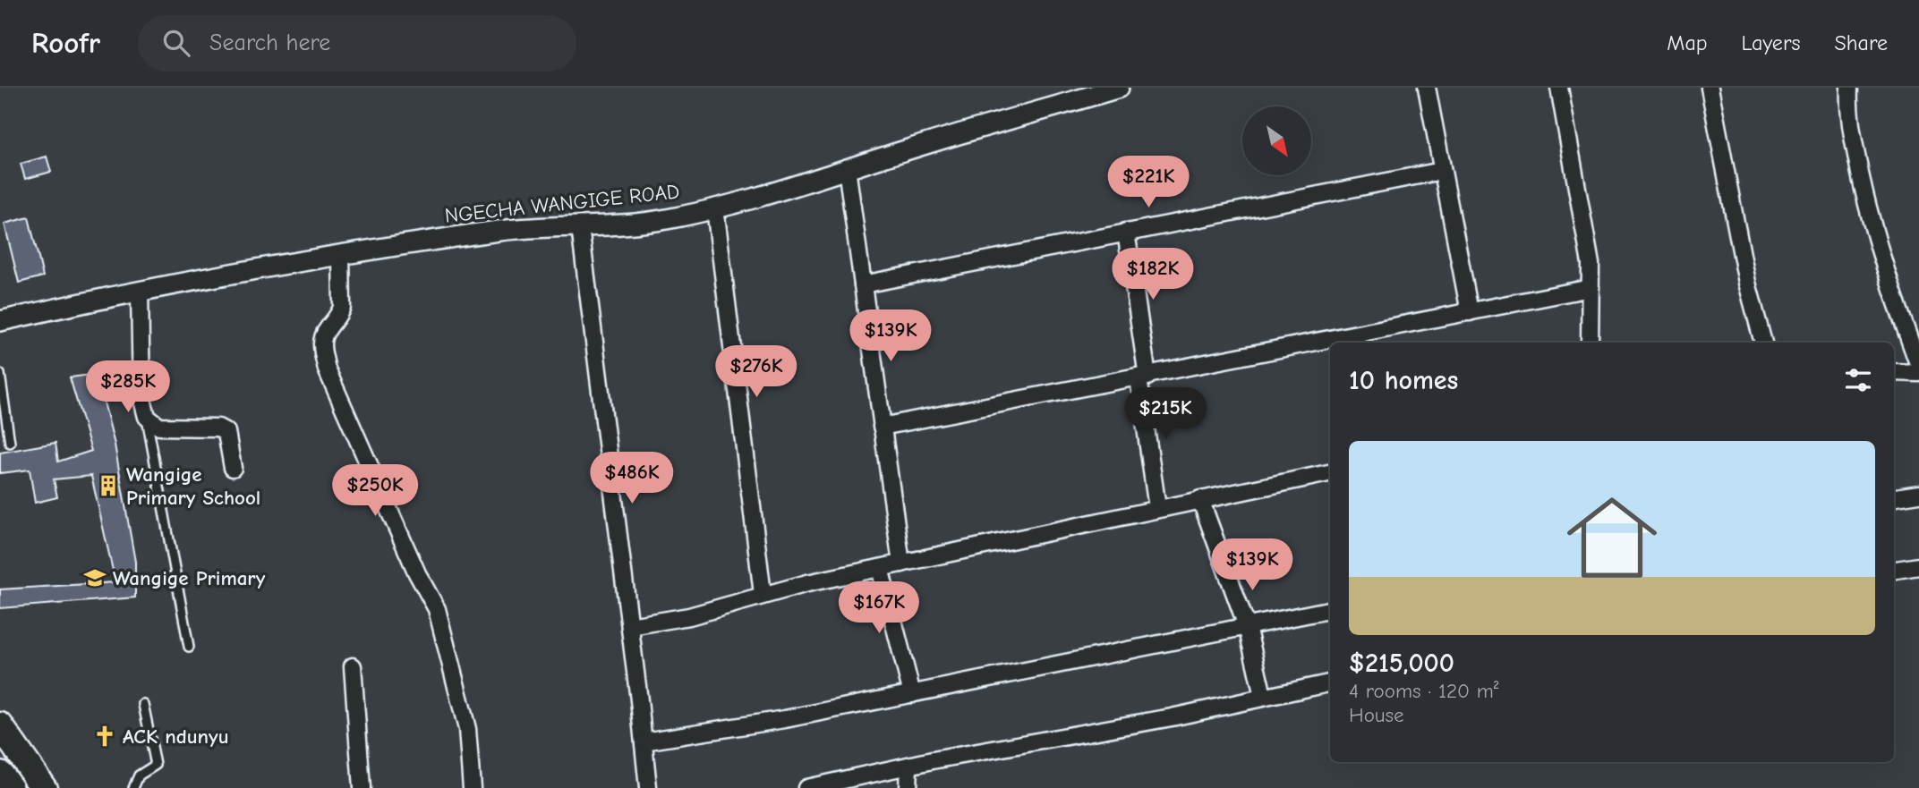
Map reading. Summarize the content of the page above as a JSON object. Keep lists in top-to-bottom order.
{
  "streets": {
    "street": ["NGECHA WANGIGE ROAD"]
  },
  "places": {
    "building": ["Wangige Primary School"],
    "school or university": ["Wangige Primary"],
    "church": ["ACK ndunyu"]
  },
  "north": "bottom right",
  "page": {
    "header": "Roofr",
    "search": "Search here",
    "nav": ["Map", "Layers", "Share"],
    "price": [
      "$221K",
      "$182K",
      "$139K",
      "$276K",
      "$285K",
      "$215K",
      "$486K",
      "$250K",
      "$139K",
      "$167K"
    ],
    "heading": "10 homes",
    "list": [
      {
        "name": "$215,000",
        "note": "4 rooms · 120 m² · House"
      }
    ]
  }
}
